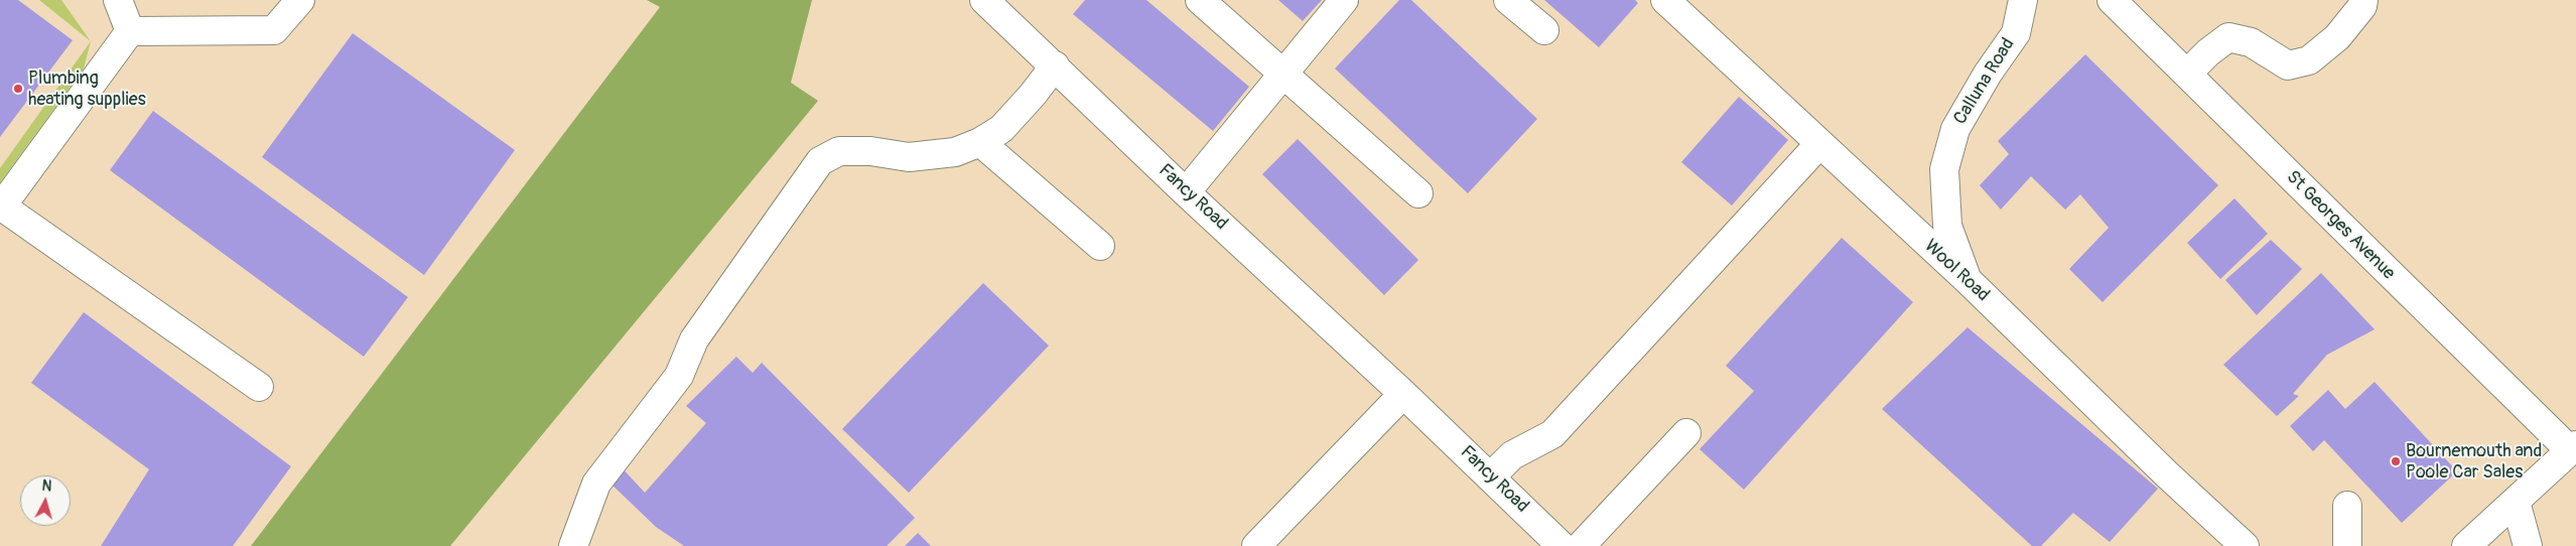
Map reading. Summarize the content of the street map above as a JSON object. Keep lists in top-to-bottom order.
{
  "streets": {
    "street": [
      "Calluna Road",
      "Fancy Road",
      "St Georges Avenue",
      "Wool Road"
    ]
  },
  "crossings": [
    ["Calluna Road", "Wool Road"]
  ],
  "places": ["Plumbing heating supplies", "Bournemouth and Poole Car Sales"],
  "north": "top"
}
